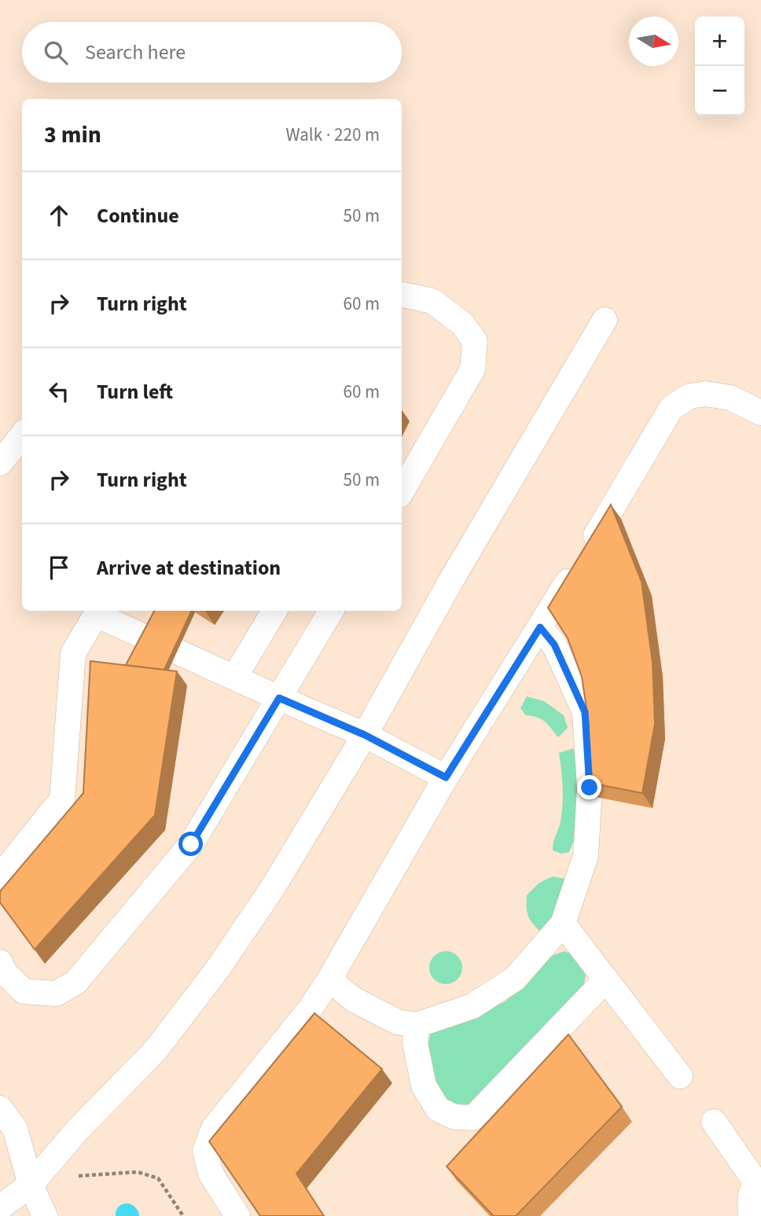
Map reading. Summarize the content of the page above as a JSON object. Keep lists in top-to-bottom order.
{
  "north": "right",
  "page": {
    "map_buttons": ["+", "−"],
    "search": "Search here",
    "heading": ["3 min", "Walk · 220 m"],
    "list": [
      ["Continue", "50 m"],
      ["Turn right", "60 m"],
      ["Turn left", "60 m"],
      ["Turn right", "50 m"],
      "Arrive at destination"
    ]
  }
}
